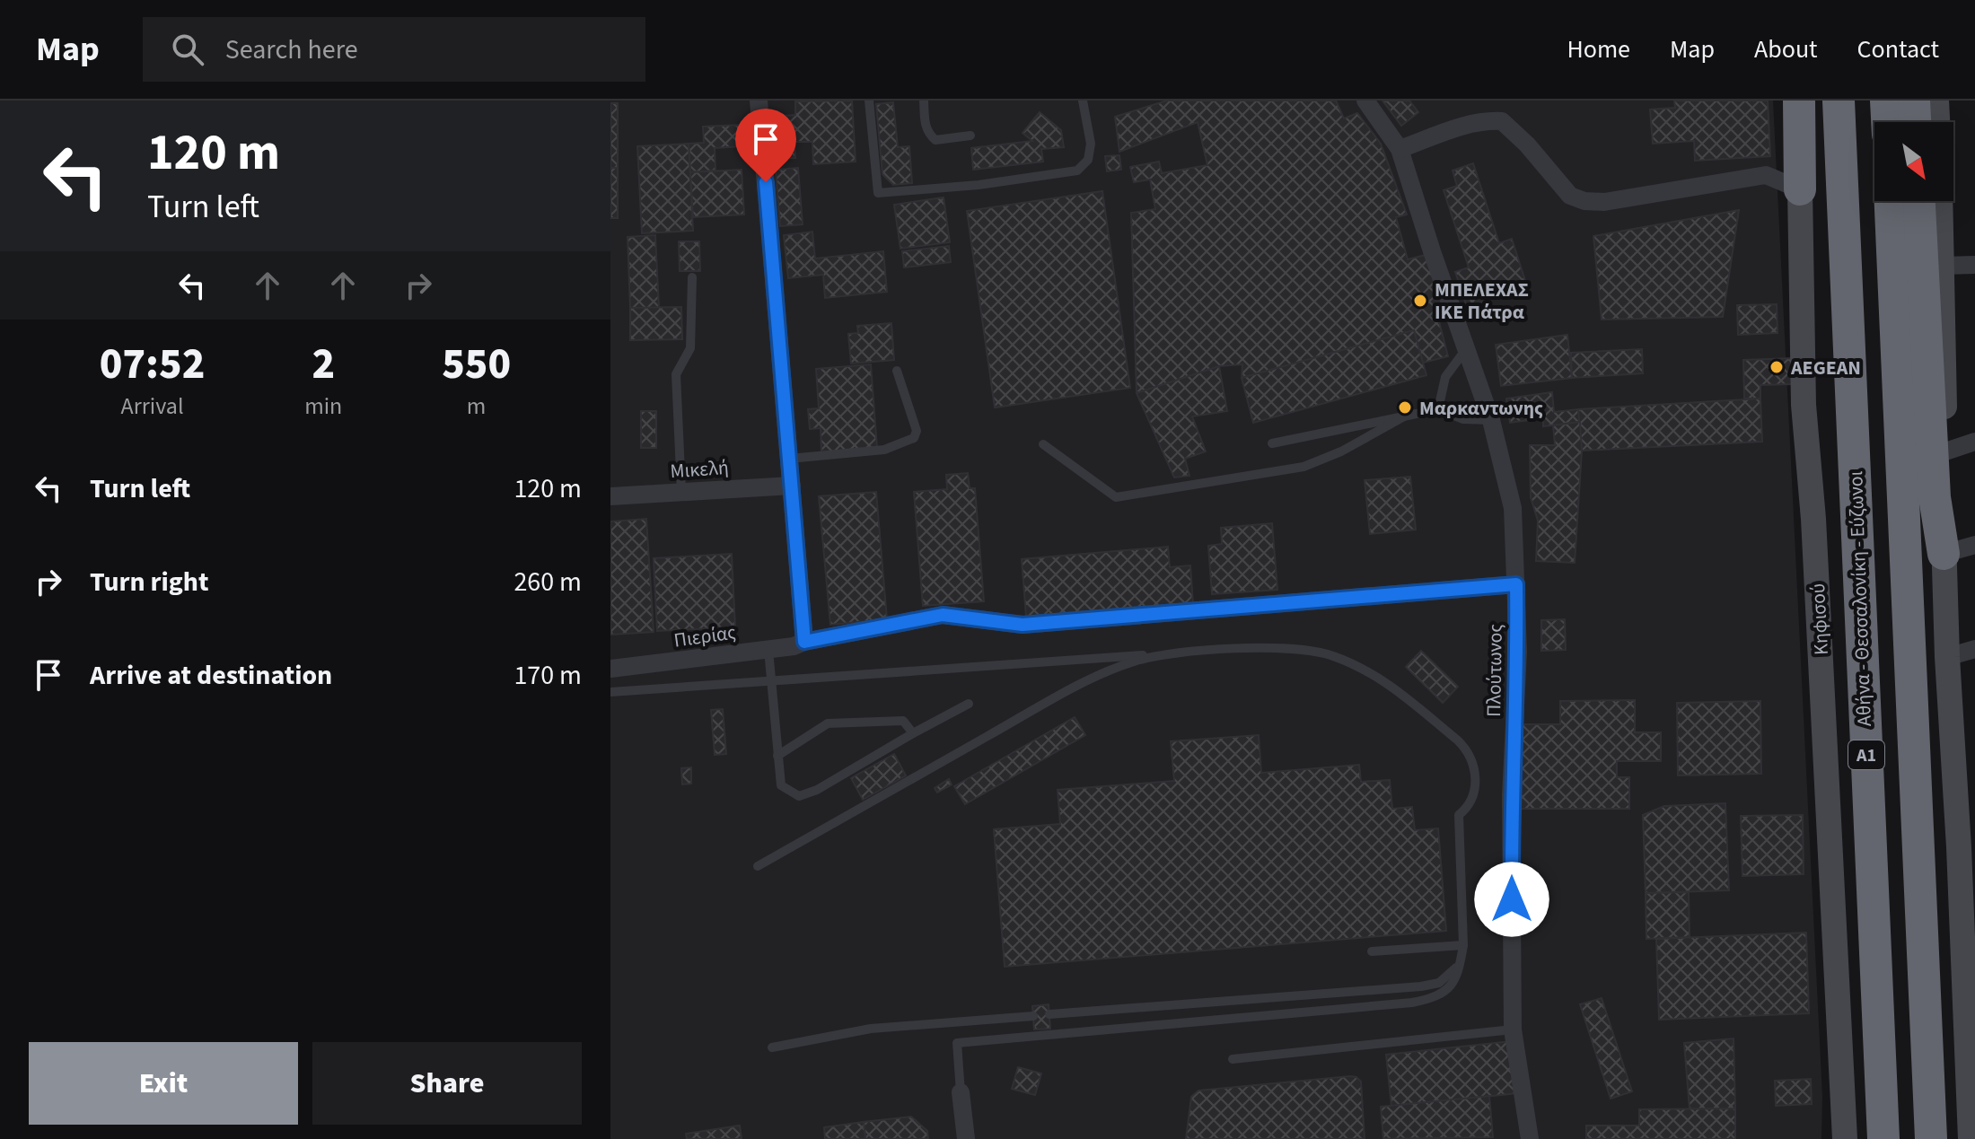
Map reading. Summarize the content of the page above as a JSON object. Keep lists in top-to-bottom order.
{
  "streets": {
    "highway": ["Αθήνα - Θεσσαλονίκη - Εύζωνοι", "Α1"],
    "main road": ["Κηφισού"],
    "street": ["Μικελή", "Πιερίας", "Πλούτωνος"]
  },
  "crossings": [
    ["Πιερίας", "Πλούτωνος"]
  ],
  "places": ["ΜΠΕΛΕΧΑΣ ΙΚΕ Πάτρα", "AEGEAN", "Μαρκαντωνης"],
  "north": "bottom right",
  "page": {
    "header": "Map",
    "search": "Search here",
    "nav": [
      "Home",
      "Map",
      "About",
      "Contact"
    ],
    "turn": ["120 m", "Turn left"],
    "eta": [
      "07:52",
      "Arrival",
      "2",
      "min",
      "550",
      "m"
    ],
    "list": [
      {
        "name": "Turn left",
        "value": "120 m"
      },
      {
        "name": "Turn right",
        "value": "260 m"
      },
      {
        "name": "Arrive at destination",
        "value": "170 m"
      }
    ],
    "buttons": ["Exit", "Share"]
  }
}
